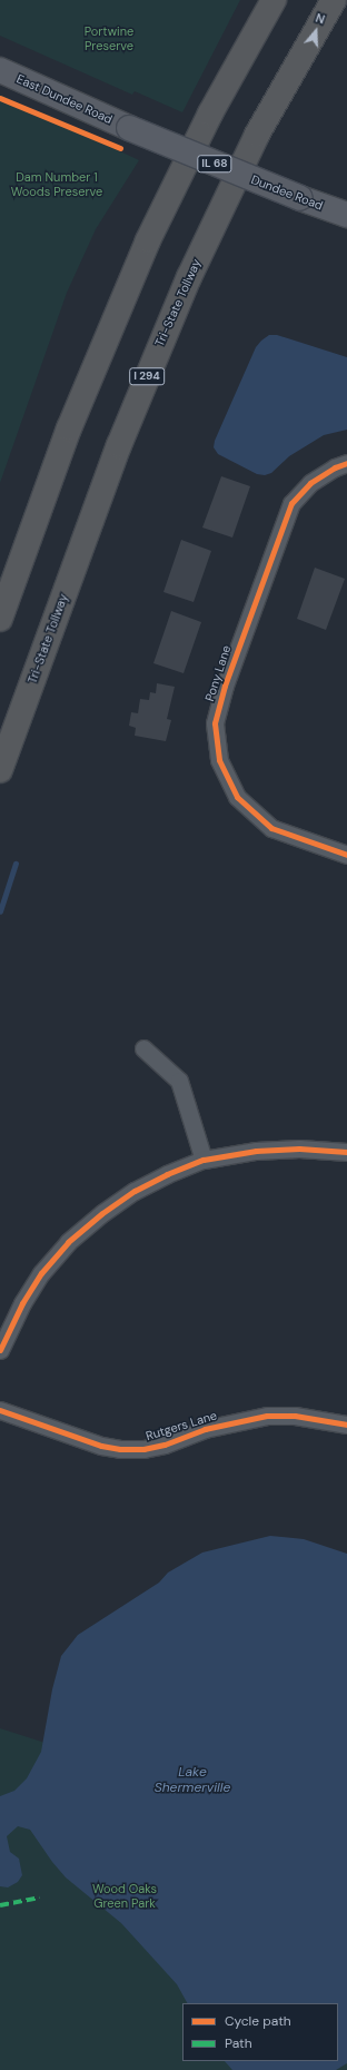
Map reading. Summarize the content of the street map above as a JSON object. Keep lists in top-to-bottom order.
{
  "streets": {
    "highway": ["Tri-State Tollway", "I 294"],
    "main road": ["East Dundee Road", "IL 68", "Dundee Road"],
    "street": ["Pony Lane", "Rutgers Lane"]
  },
  "crossings": [
    ["East Dundee Road", "Dundee Road"]
  ],
  "water": ["Lake Shermerville"],
  "parks": ["Portwine Preserve", "Dam Number 1 Woods Preserve", "Wood Oaks Green Park"],
  "legend": ["Cycle path", "Path"],
  "north": "top"
}
